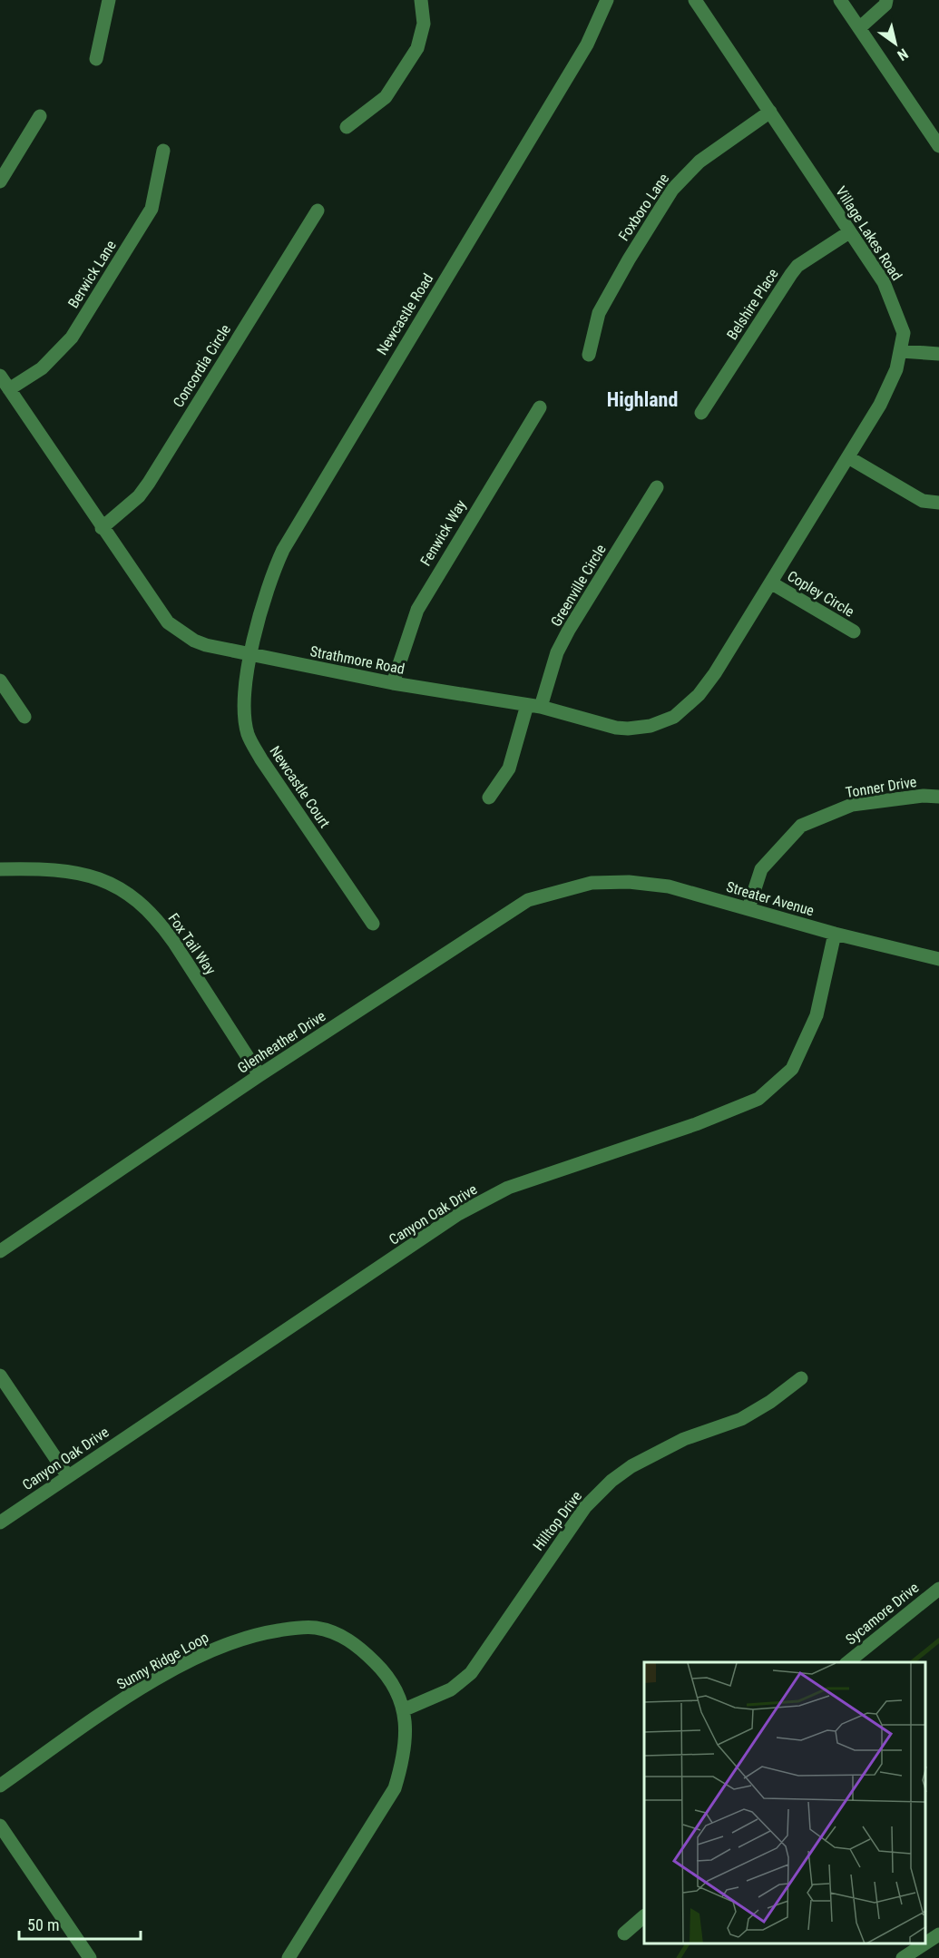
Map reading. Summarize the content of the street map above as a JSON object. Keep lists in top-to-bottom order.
{
  "streets": {
    "street": [
      "Foxboro Lane",
      "Village Lakes Road",
      "Berwick Lane",
      "Belshire Place",
      "Newcastle Road",
      "Concordia Circle",
      "Fenwick Way",
      "Greenville Circle",
      "Copley Circle",
      "Strathmore Road",
      "Newcastle Court",
      "Tonner Drive",
      "Streater Avenue",
      "Fox Tail Way",
      "Glenheather Drive",
      "Canyon Oak Drive",
      "Hilltop Drive",
      "Sycamore Drive",
      "Sunny Ridge Loop"
    ]
  },
  "crossings": [
    ["Foxboro Lane", "Village Lakes Road"],
    ["Village Lakes Road", "Belshire Place"],
    ["Village Lakes Road", "Copley Circle"],
    ["Village Lakes Road", "Strathmore Road"],
    ["Berwick Lane", "Strathmore Road"],
    ["Newcastle Road", "Strathmore Road"],
    ["Newcastle Road", "Newcastle Court"],
    ["Concordia Circle", "Strathmore Road"],
    ["Fenwick Way", "Strathmore Road"],
    ["Greenville Circle", "Strathmore Road"],
    ["Copley Circle", "Strathmore Road"],
    ["Strathmore Road", "Newcastle Court"],
    ["Tonner Drive", "Streater Avenue"],
    ["Streater Avenue", "Glenheather Drive"],
    ["Streater Avenue", "Canyon Oak Drive"],
    ["Fox Tail Way", "Glenheather Drive"],
    ["Hilltop Drive", "Sunny Ridge Loop"]
  ],
  "districts": ["Highland"],
  "scale_bar": "50 m",
  "north": "bottom right"
}
